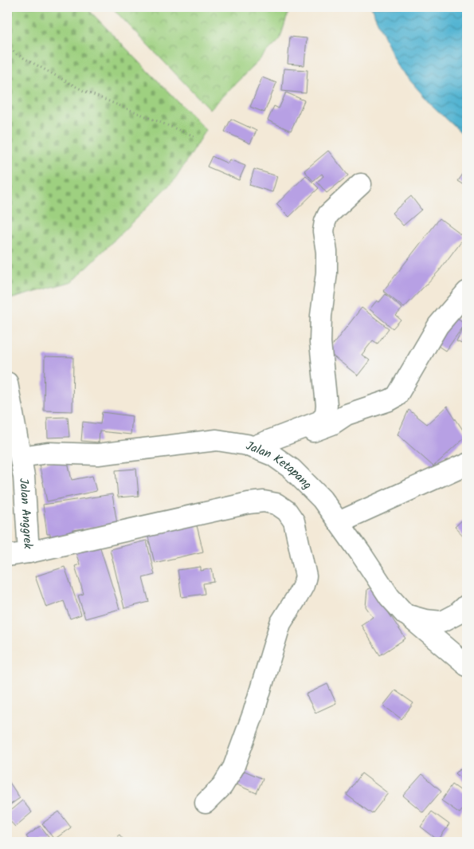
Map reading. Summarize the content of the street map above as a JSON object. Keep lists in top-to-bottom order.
{
  "streets": {
    "street": ["Jalan Ketapang", "Jalan Anggrek"]
  },
  "crossings": [
    ["Jalan Ketapang", "Jalan Anggrek"]
  ]
}
